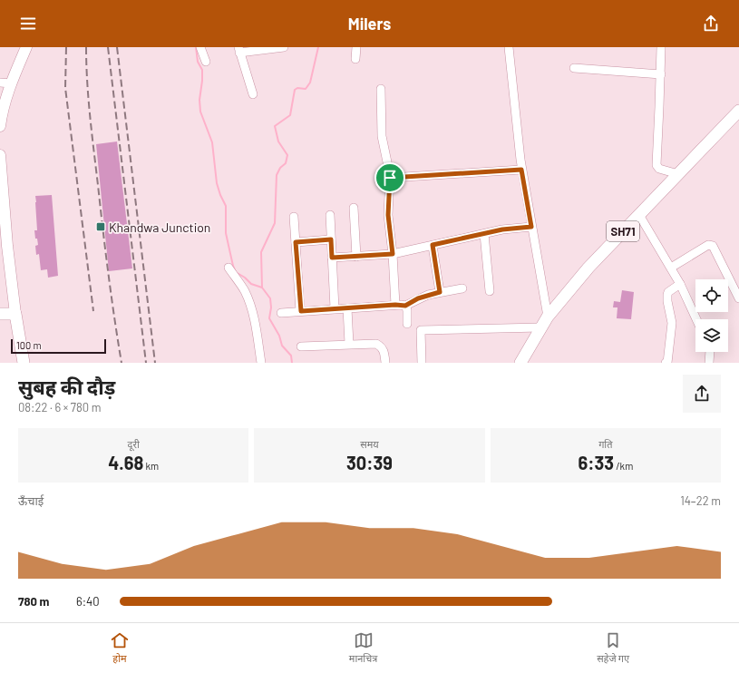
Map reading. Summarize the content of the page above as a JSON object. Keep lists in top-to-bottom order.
{
  "streets": {
    "highway": ["SH71"]
  },
  "places": {
    "transit": ["Khandwa Junction"]
  },
  "scale_bar": "100 m",
  "page": {
    "header": "Milers",
    "scale": "100 m",
    "heading": ["सुबह की दौड़", "08:22 · 6 × 780 m"],
    "stats": [
      ["दूरी", "4.68 km"],
      ["समय", "30:39"],
      ["गति", "6:33 /km"]
    ],
    "chart": ["ऊँचाई", "14–22 m"],
    "list": [
      {
        "name": "780 m",
        "note": "6:40"
      }
    ],
    "tabs": ["होम", "मानचित्र", "सहेजे गए"]
  }
}
